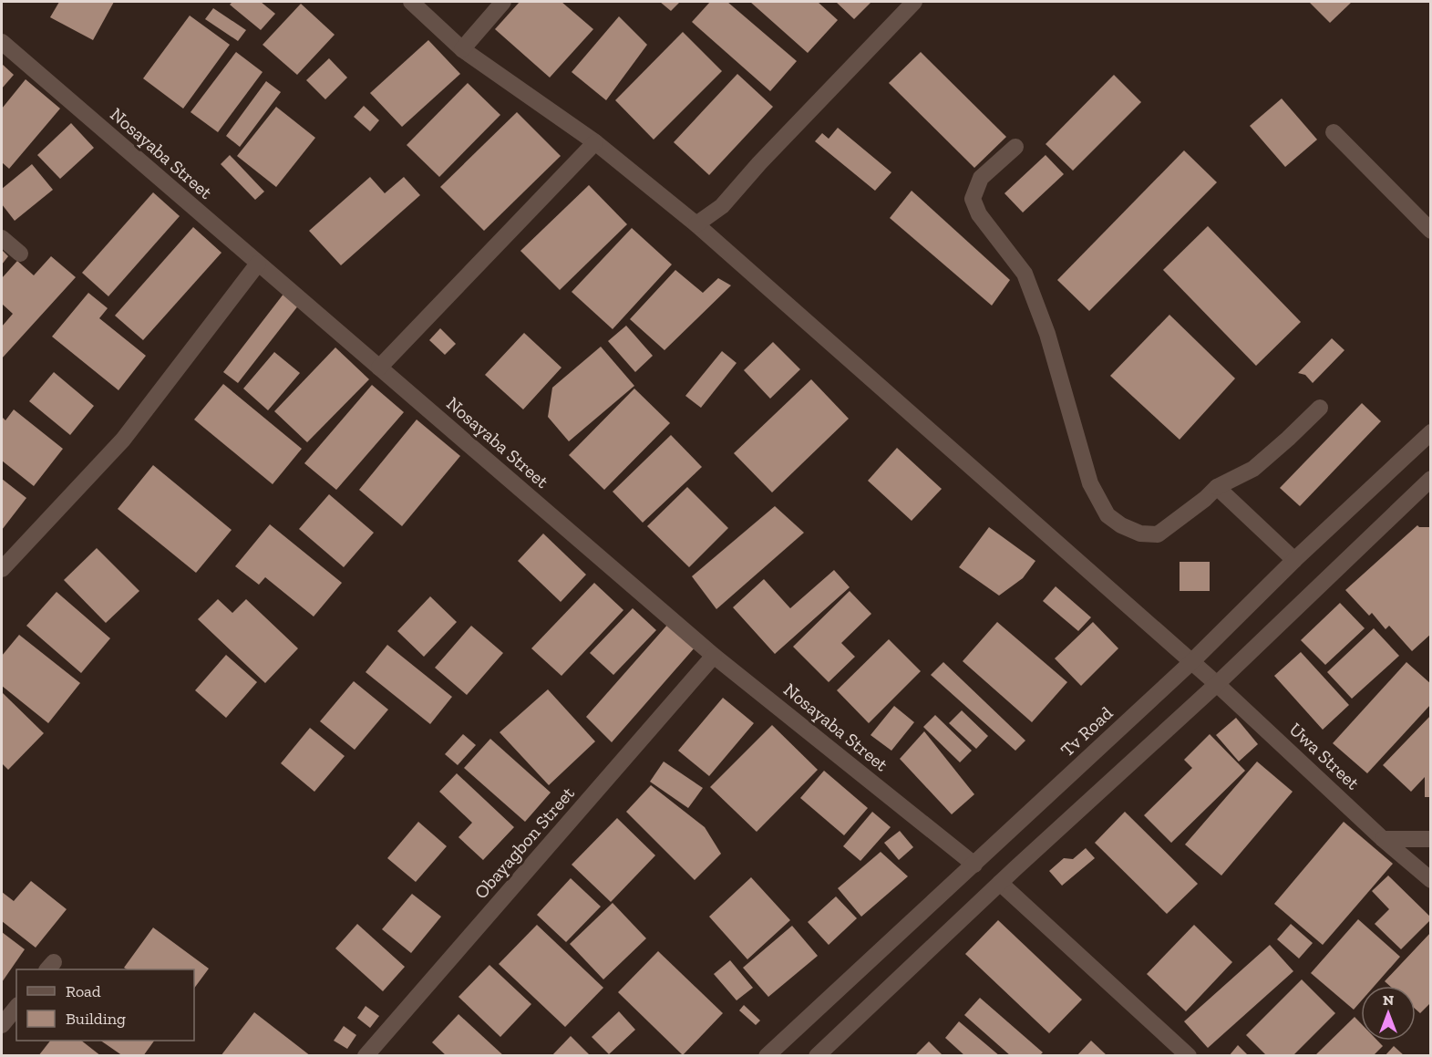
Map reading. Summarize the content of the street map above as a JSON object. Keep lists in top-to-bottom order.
{
  "streets": {
    "street": [
      "Nosayaba Street",
      "Tv Road",
      "Uwa Street",
      "Obayagbon Street"
    ]
  },
  "crossings": [
    ["Nosayaba Street", "Tv Road"],
    ["Nosayaba Street", "Obayagbon Street"],
    ["Tv Road", "Uwa Street"]
  ],
  "legend": ["Road", "Building"],
  "north": "top"
}
